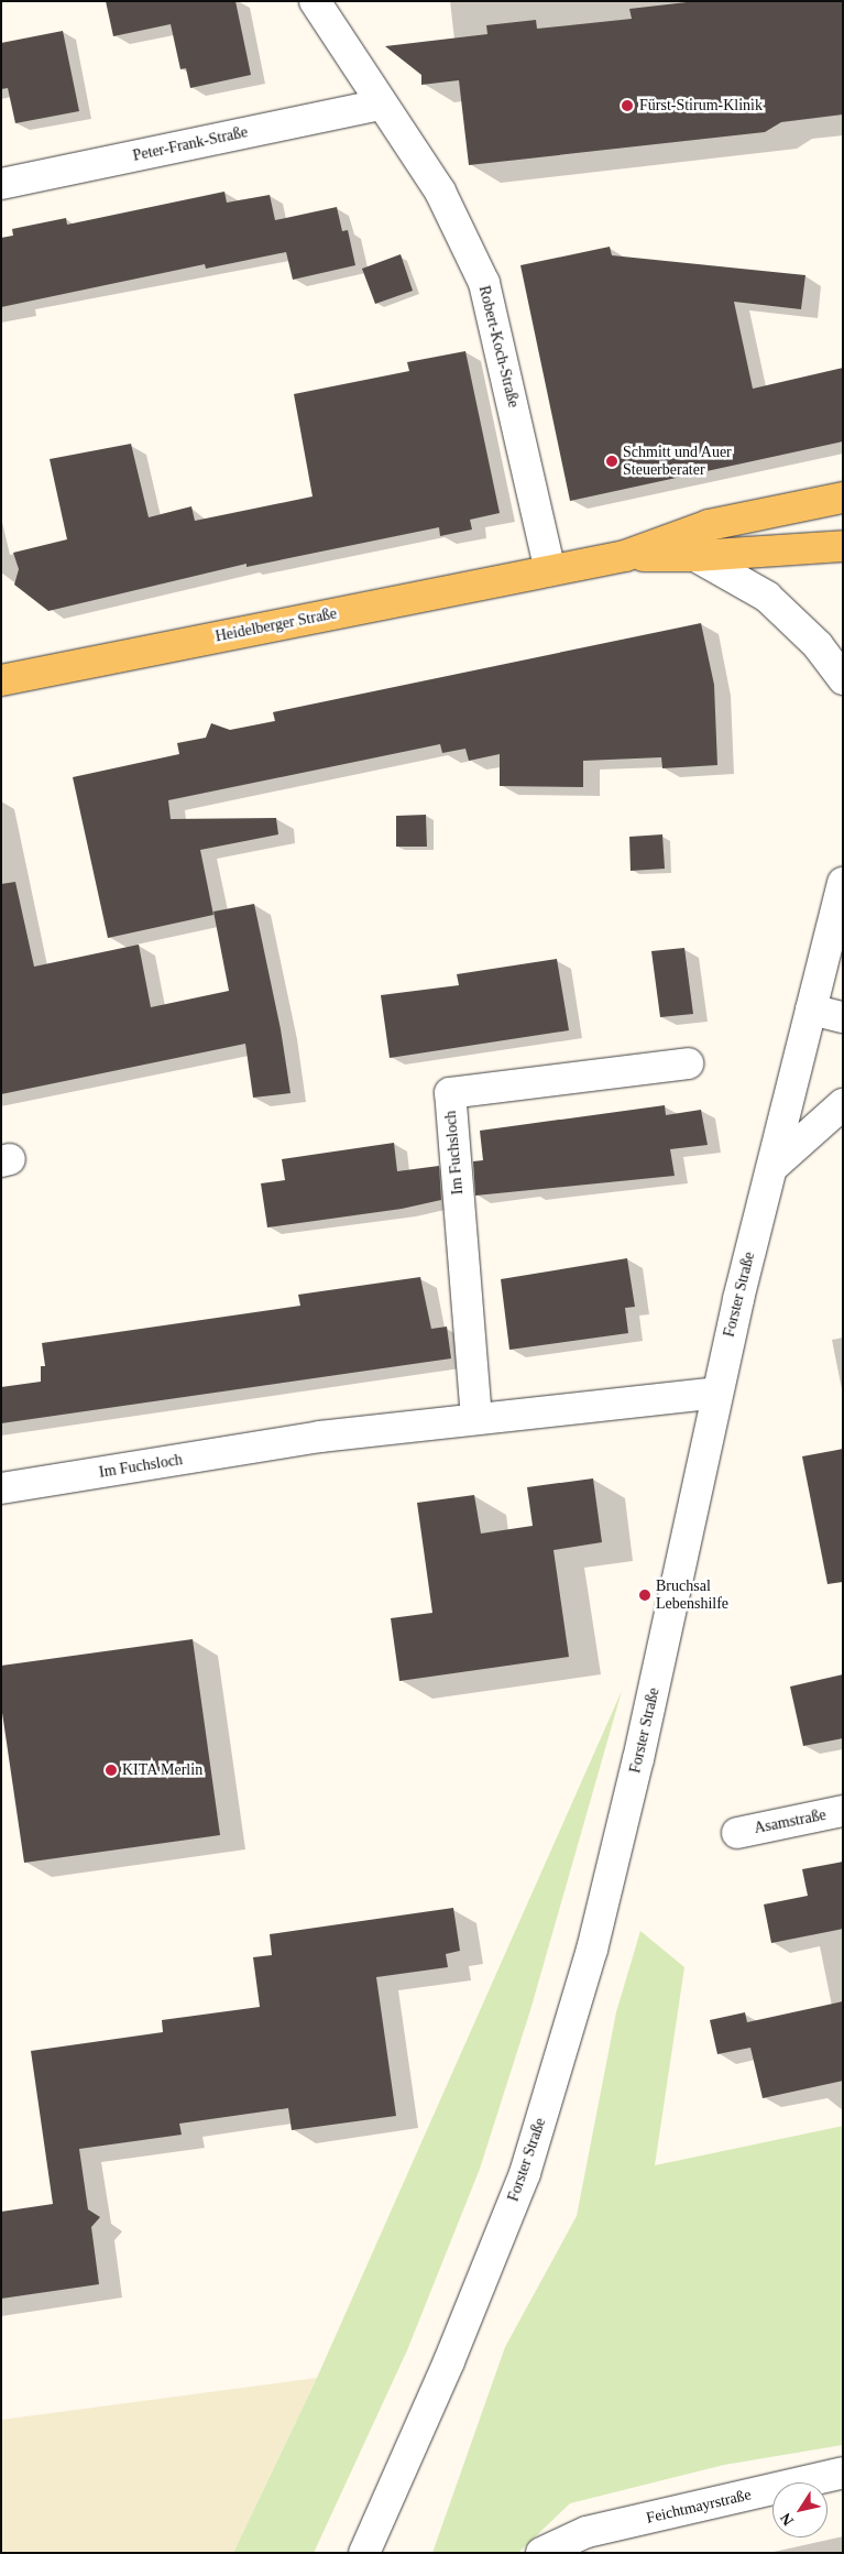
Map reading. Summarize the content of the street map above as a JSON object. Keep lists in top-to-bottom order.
{
  "streets": {
    "main road": ["Heidelberger Straße"],
    "street": [
      "Peter-Frank-Straße",
      "Robert-Koch-Straße",
      "Im Fuchsloch",
      "Forster Straße",
      "Asamstraße",
      "Feichtmayrstraße"
    ]
  },
  "crossings": [
    ["Peter-Frank-Straße", "Robert-Koch-Straße"],
    ["Robert-Koch-Straße", "Heidelberger Straße"],
    ["Im Fuchsloch", "Forster Straße"]
  ],
  "places": [
    "Fürst-Stirum-Klinik",
    "Schmitt und Auer Steuerberater",
    "Bruchsal Lebenshilfe",
    "KITA Merlin"
  ],
  "north": "bottom left"
}
